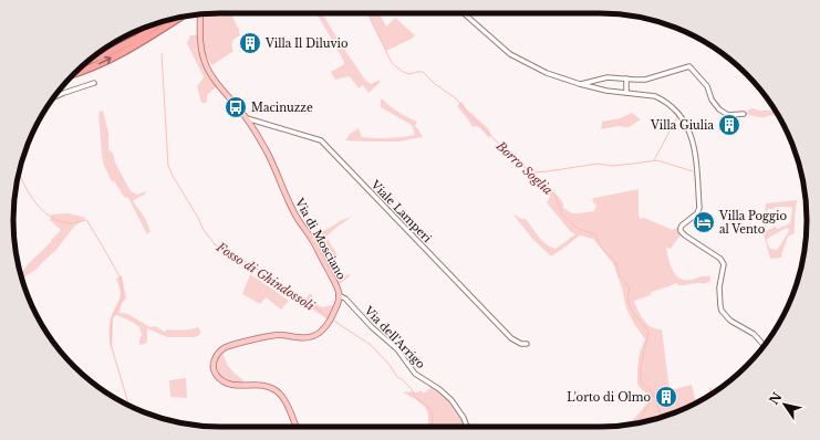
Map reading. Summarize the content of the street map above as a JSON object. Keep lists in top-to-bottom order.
{
  "streets": {
    "main road": ["Via di Mosciano"],
    "street": ["Viale Lamperi", "Via dell'Arrigo"]
  },
  "crossings": [
    ["Viale Lamperi", "Via di Mosciano"],
    ["Via di Mosciano", "Via dell'Arrigo"]
  ],
  "water": ["Borro Soglia", "Fosso di Ghindossoli"],
  "places": {
    "building": ["Villa Il Diluvio", "Villa Giulia", "L'orto di Olmo"],
    "bus stop": ["Macinuzze"],
    "hotel": ["Villa Poggio al Vento"]
  },
  "north": "top left"
}
